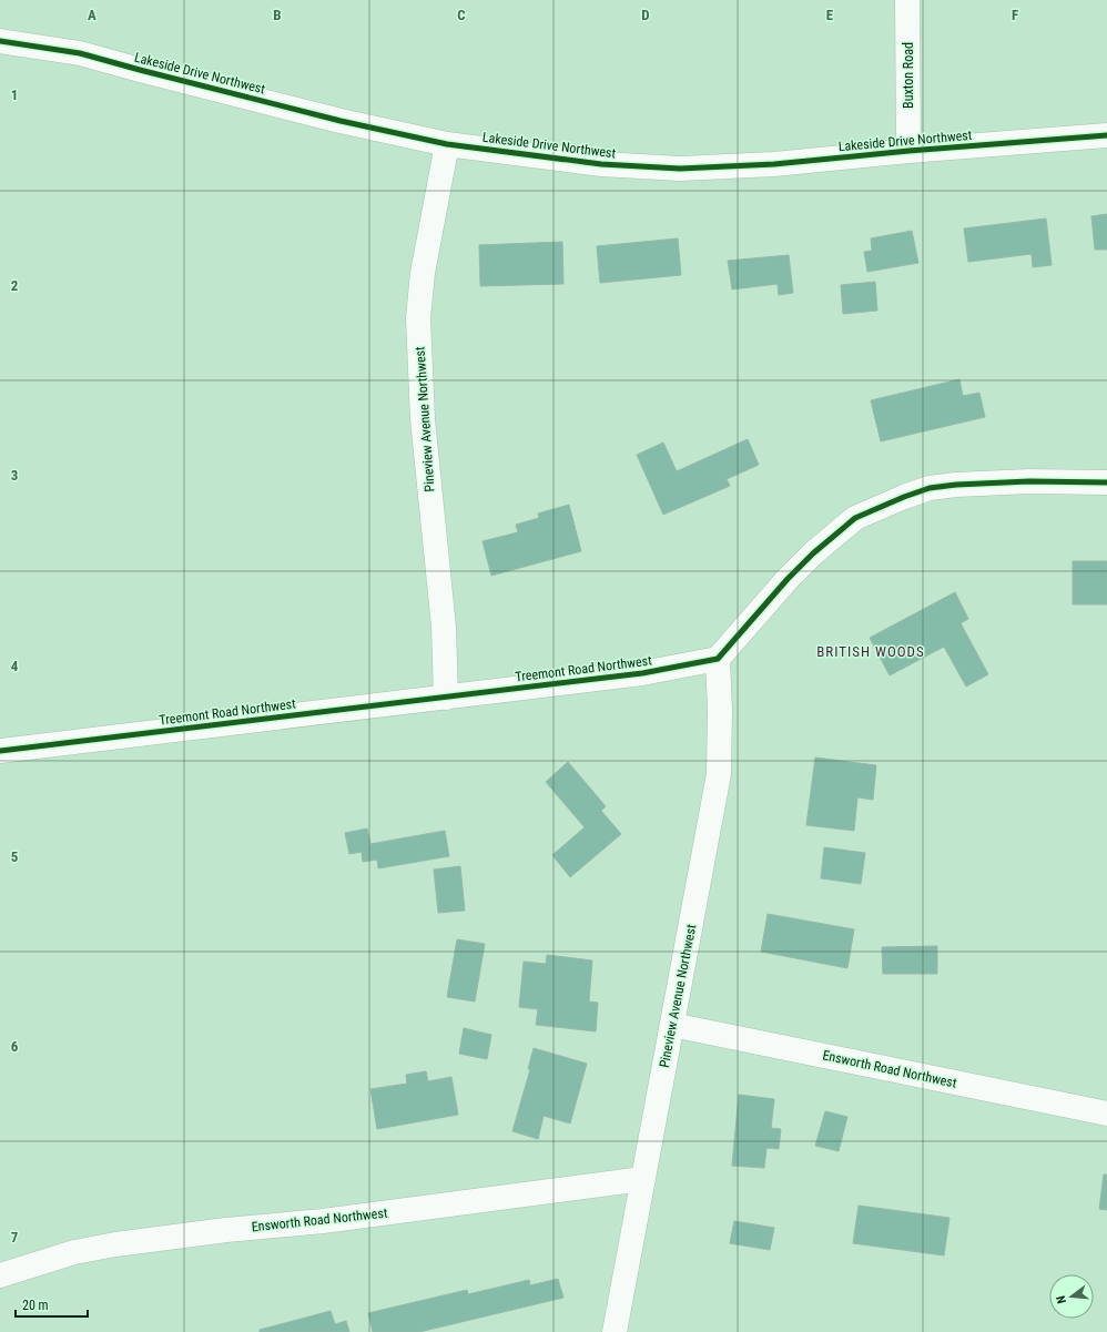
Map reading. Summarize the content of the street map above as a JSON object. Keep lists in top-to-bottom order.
{
  "streets": {
    "street": [
      "Lakeside Drive Northwest",
      "Buxton Road",
      "Pineview Avenue Northwest",
      "Treemont Road Northwest",
      "Ensworth Road Northwest"
    ]
  },
  "crossings": [
    ["Lakeside Drive Northwest", "Buxton Road"],
    ["Lakeside Drive Northwest", "Pineview Avenue Northwest"],
    ["Pineview Avenue Northwest", "Treemont Road Northwest"],
    ["Pineview Avenue Northwest", "Ensworth Road Northwest"]
  ],
  "districts": ["BRITISH WOODS"],
  "scale_bar": "20 m",
  "north": "left",
  "grid": {
    "columns": [
      "A",
      "B",
      "C",
      "D",
      "E",
      "F"
    ],
    "rows": [
      "1",
      "2",
      "3",
      "4",
      "5",
      "6",
      "7"
    ]
  }
}
